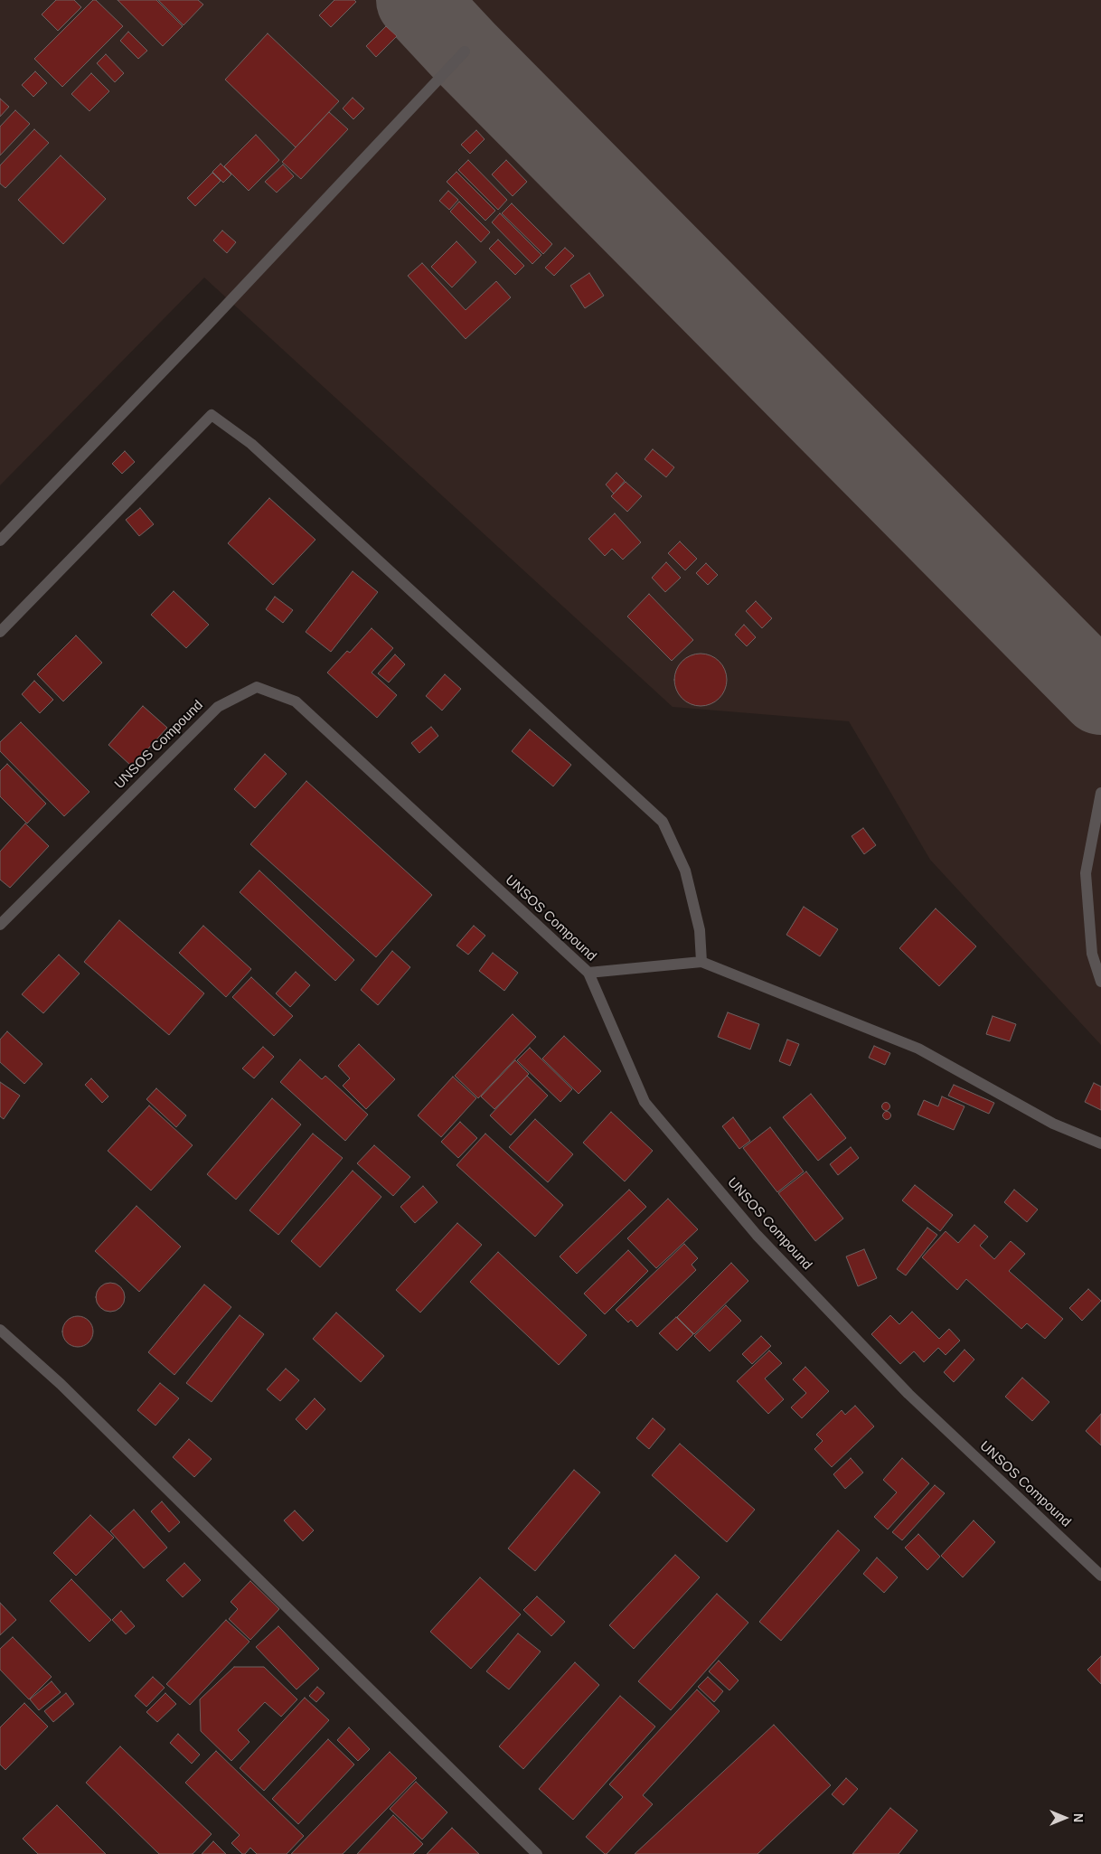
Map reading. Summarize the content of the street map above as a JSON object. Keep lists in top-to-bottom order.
{
  "streets": {
    "lane": ["UNSOS Compound"]
  },
  "north": "right"
}
